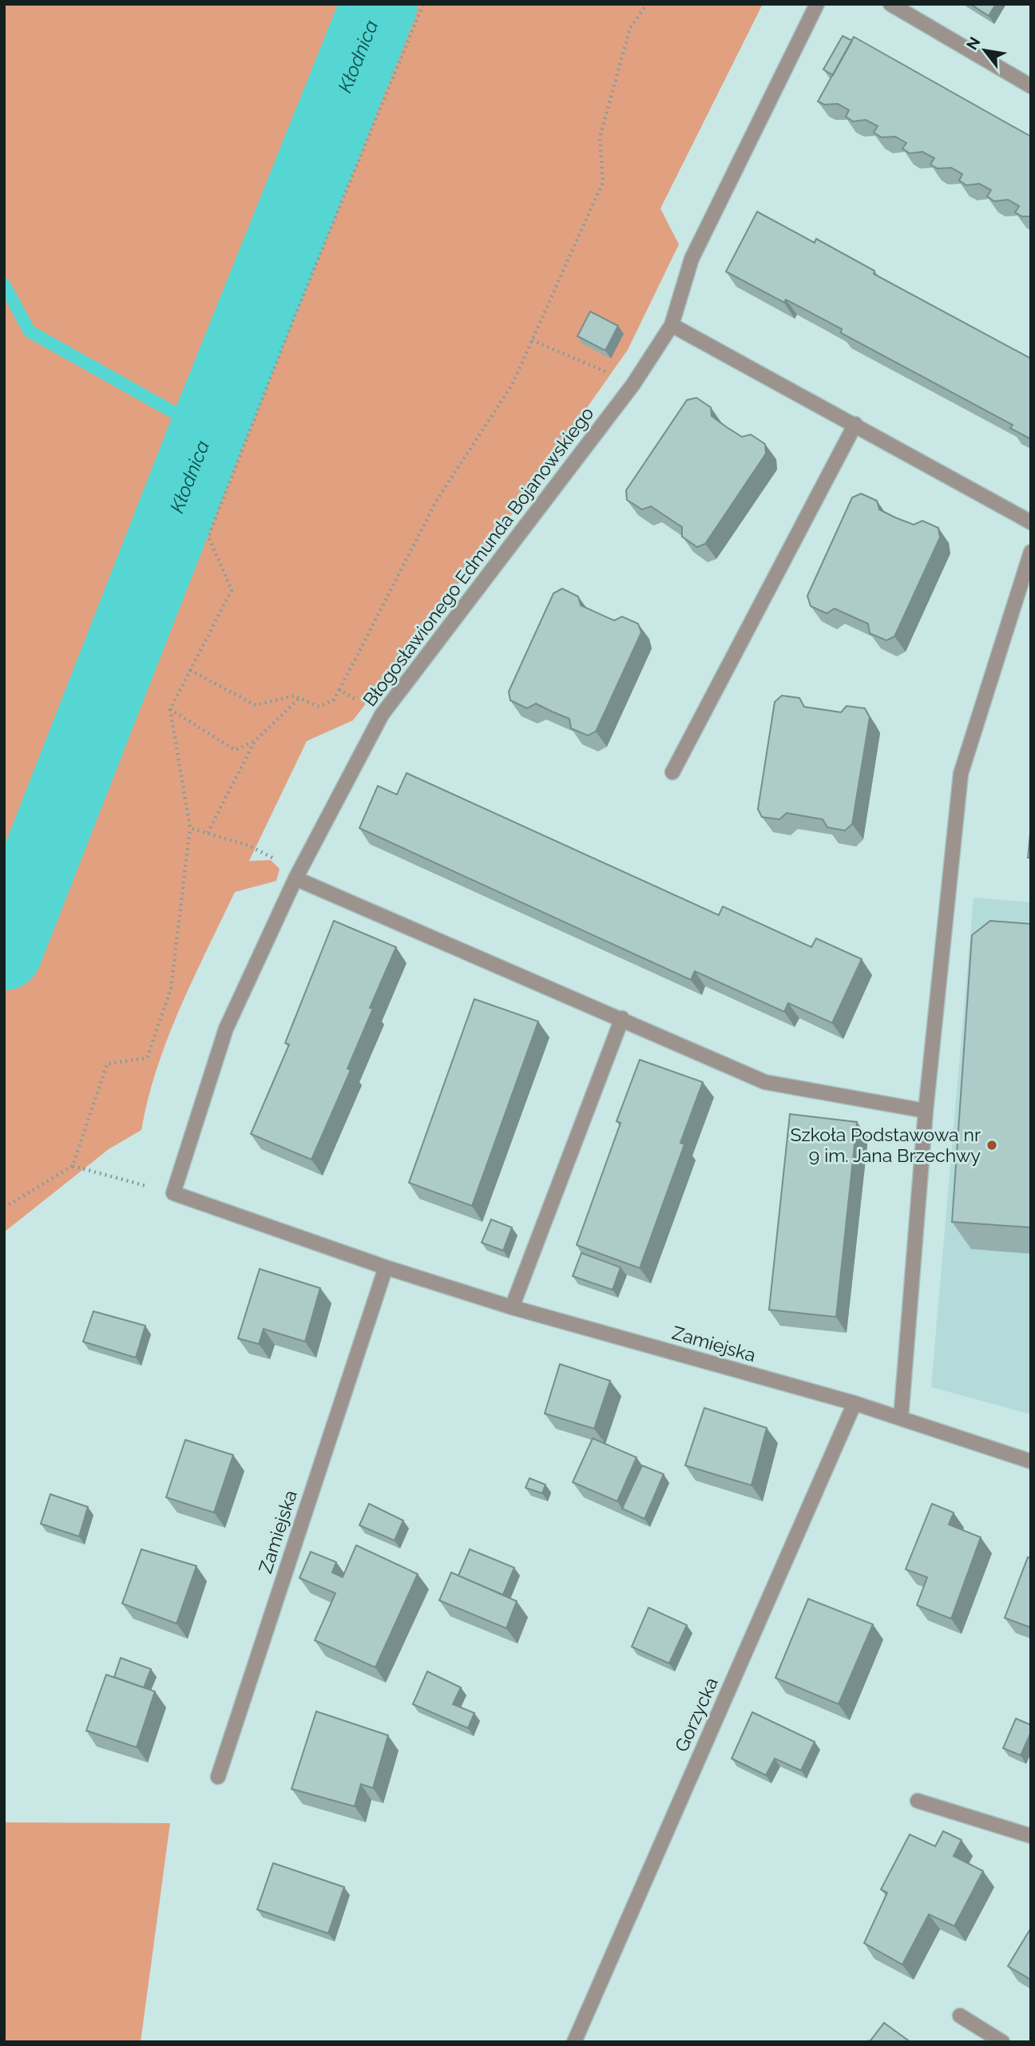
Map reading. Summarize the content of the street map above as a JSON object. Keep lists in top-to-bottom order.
{
  "streets": {
    "street": ["Błogosławionego Edmunda Bojanowskiego", "Zamiejska", "Gorzycka"]
  },
  "crossings": [
    ["Błogosławionego Edmunda Bojanowskiego", "Zamiejska"],
    ["Zamiejska", "Gorzycka"]
  ],
  "water": ["Kłodnica"],
  "places": ["Szkoła Podstawowa nr 9 im. Jana Brzechwy"],
  "north": "top left"
}
